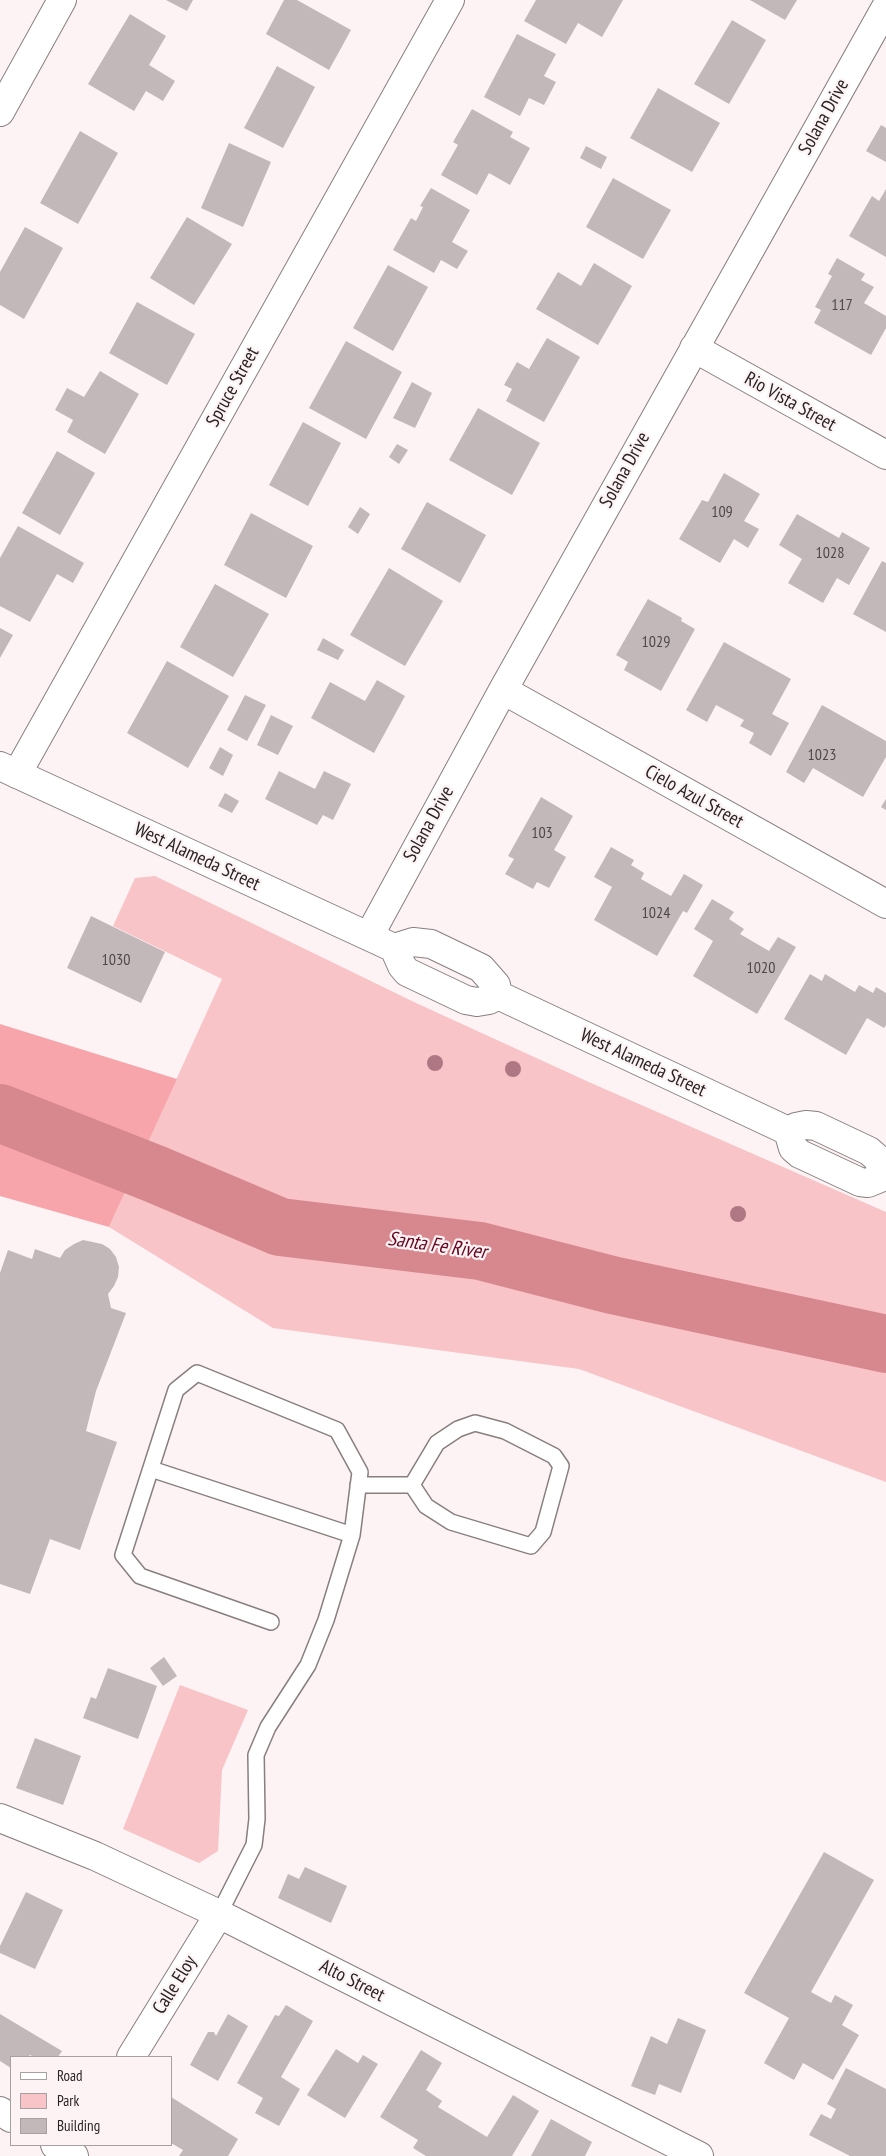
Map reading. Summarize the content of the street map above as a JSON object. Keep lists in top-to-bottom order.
{
  "streets": {
    "street": [
      "Solana Drive",
      "Spruce Street",
      "Rio Vista Street",
      "Cielo Azul Street",
      "West Alameda Street",
      "Alto Street",
      "Calle Eloy"
    ]
  },
  "crossings": [
    ["Solana Drive", "Rio Vista Street"],
    ["Solana Drive", "Cielo Azul Street"],
    ["Solana Drive", "West Alameda Street"],
    ["Spruce Street", "West Alameda Street"],
    ["Alto Street", "Calle Eloy"]
  ],
  "water": ["Santa Fe River"],
  "house_numbers": [
    "117",
    "109",
    "1028",
    "1029",
    "1023",
    "103",
    "1024",
    "1030",
    "1020"
  ],
  "legend": ["Road", "Park", "Building"]
}
